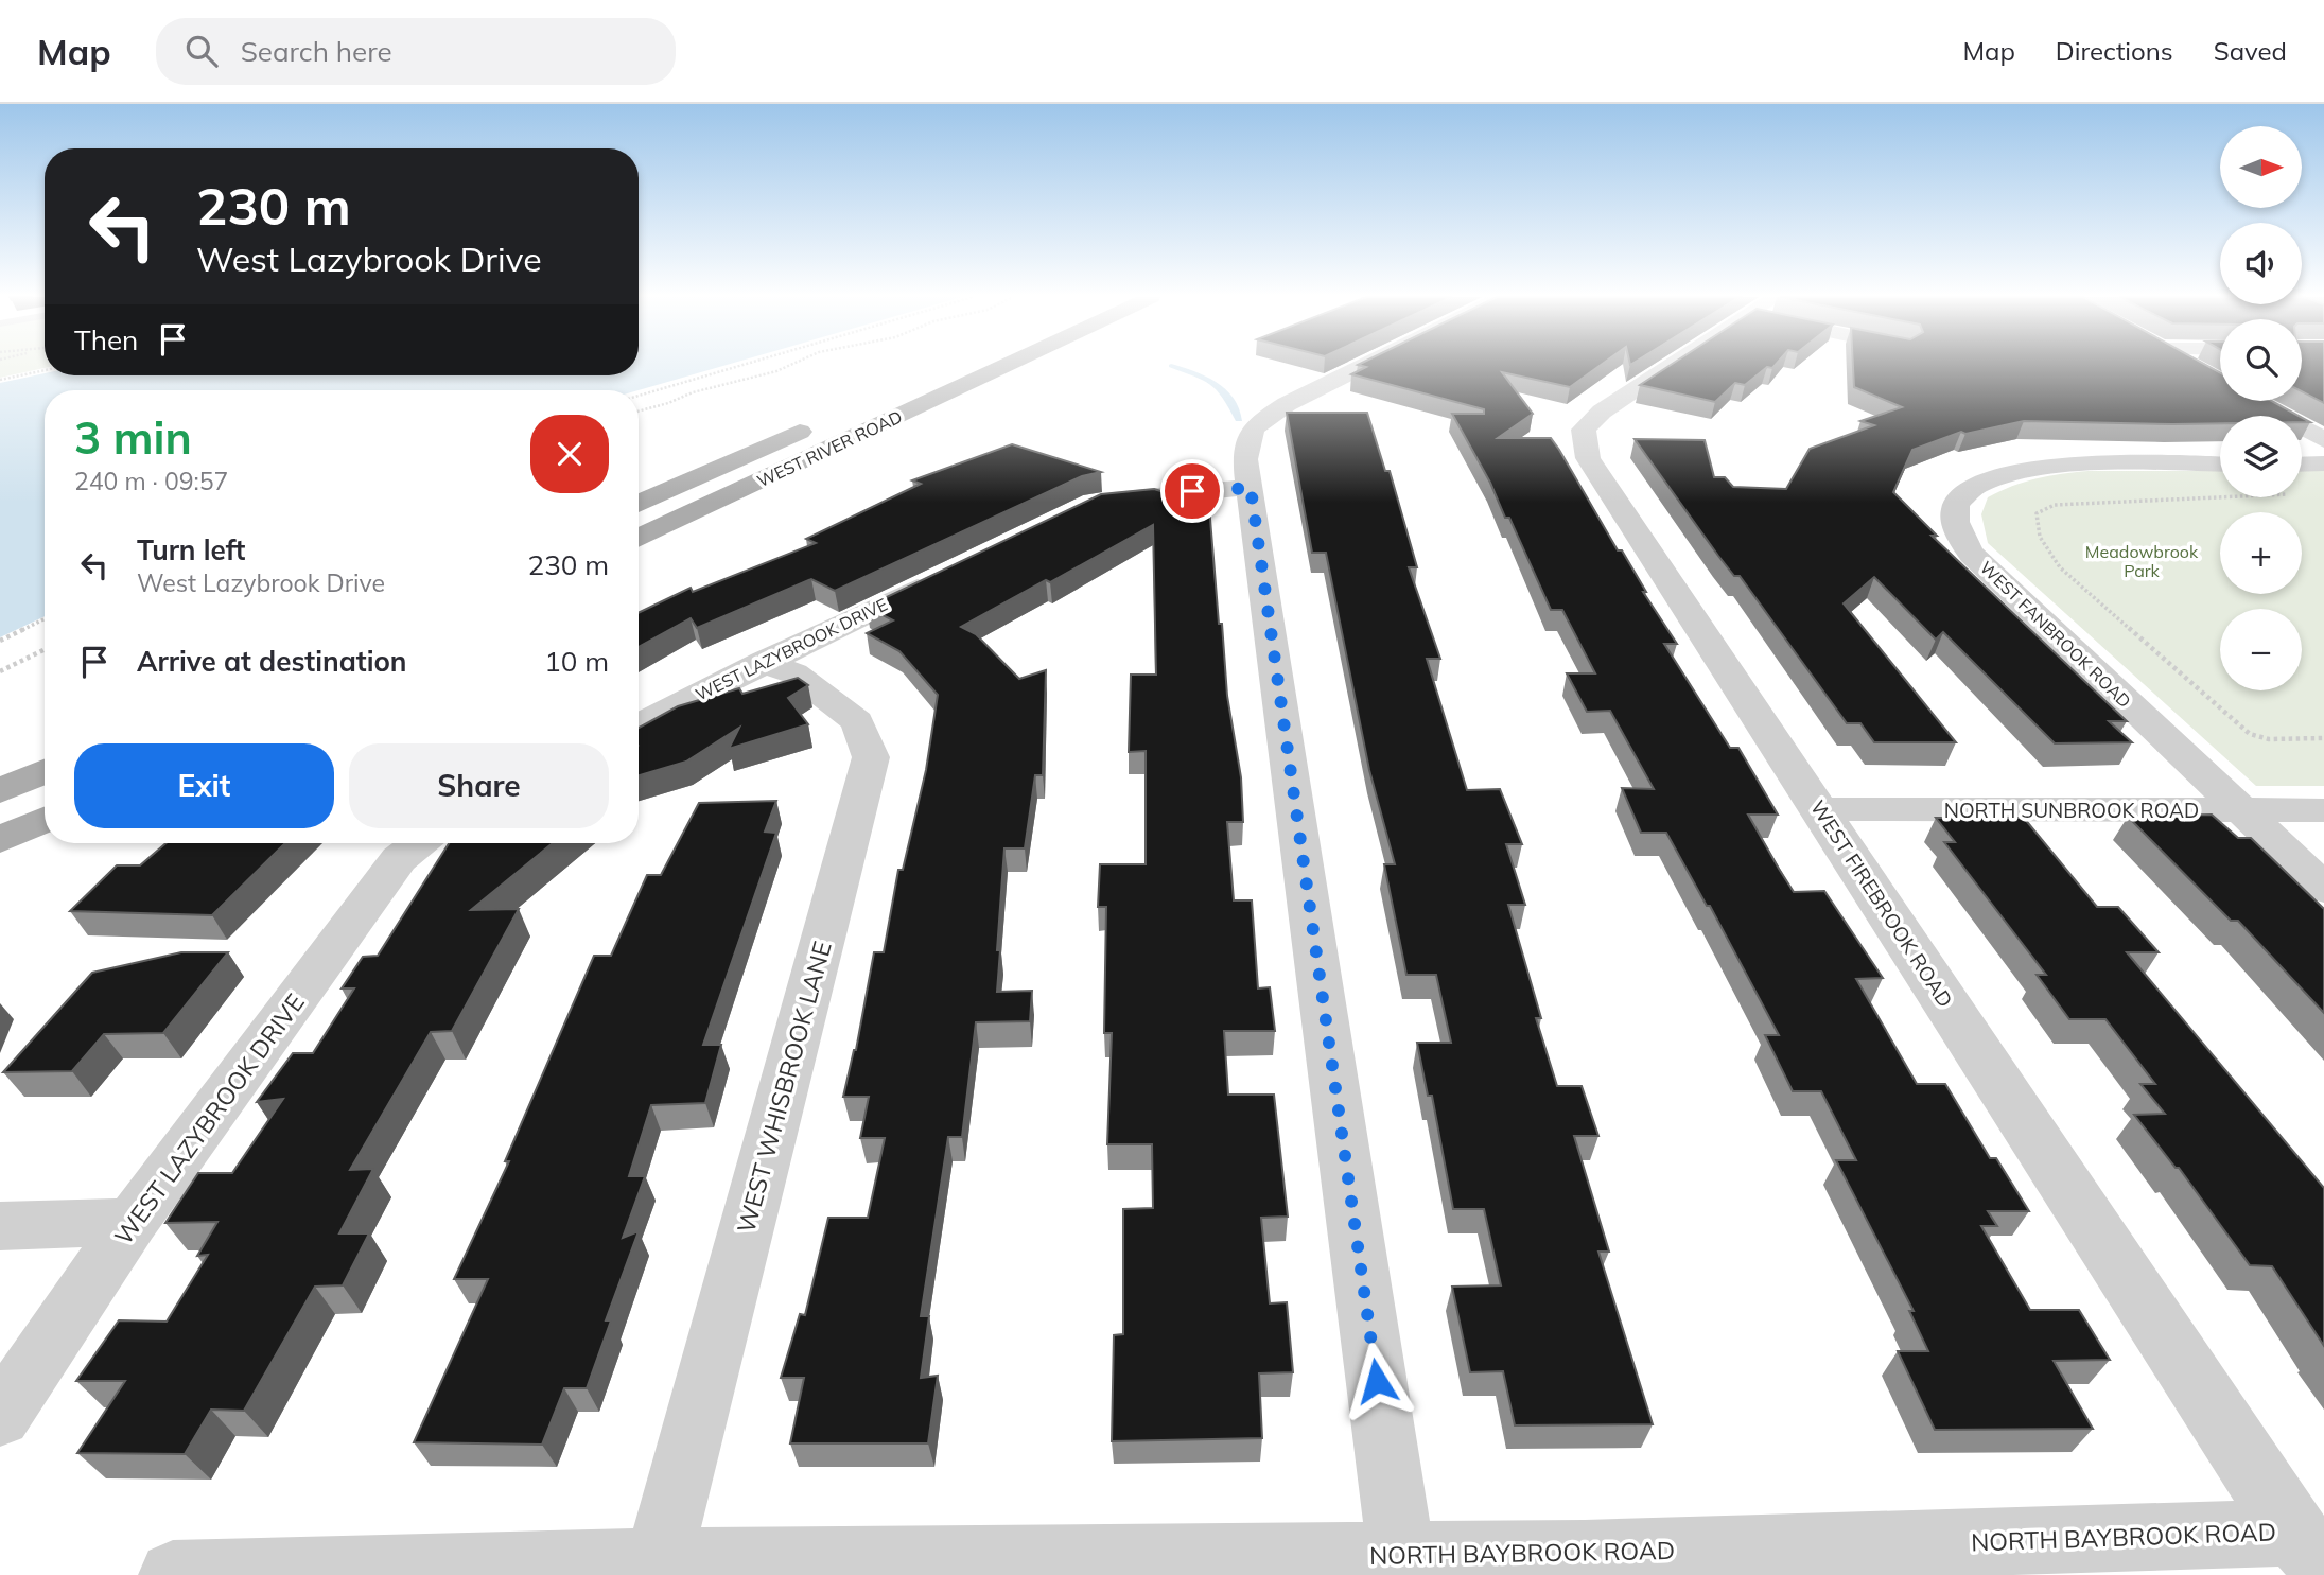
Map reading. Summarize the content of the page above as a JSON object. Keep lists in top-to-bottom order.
{
  "streets": {
    "main road": ["WEST RIVER ROAD"],
    "street": [
      "WEST FANBROOK ROAD",
      "WEST LAZYBROOK DRIVE",
      "NORTH SUNBROOK ROAD",
      "WEST FIREBROOK ROAD",
      "WEST WHISBROOK LANE",
      "NORTH BAYBROOK ROAD"
    ]
  },
  "crossings": [
    ["WEST FANBROOK ROAD", "NORTH SUNBROOK ROAD"],
    ["WEST LAZYBROOK DRIVE", "WEST WHISBROOK LANE"],
    ["NORTH SUNBROOK ROAD", "WEST FIREBROOK ROAD"],
    ["WEST FIREBROOK ROAD", "NORTH BAYBROOK ROAD"],
    ["WEST WHISBROOK LANE", "NORTH BAYBROOK ROAD"]
  ],
  "parks": ["Meadowbrook Park"],
  "north": "right",
  "page": {
    "header": "Map",
    "search": "Search here",
    "nav": ["Map", "Directions", "Saved"],
    "map_buttons": ["+", "−"],
    "turn": ["230 m", "West Lazybrook Drive"],
    "then": "Then",
    "heading": ["3 min", "240 m · 09:57"],
    "list": [
      {
        "name": "Turn left",
        "note": "West Lazybrook Drive",
        "value": "230 m"
      },
      {
        "name": "Arrive at destination",
        "value": "10 m"
      }
    ],
    "buttons": ["Exit", "Share"]
  }
}
